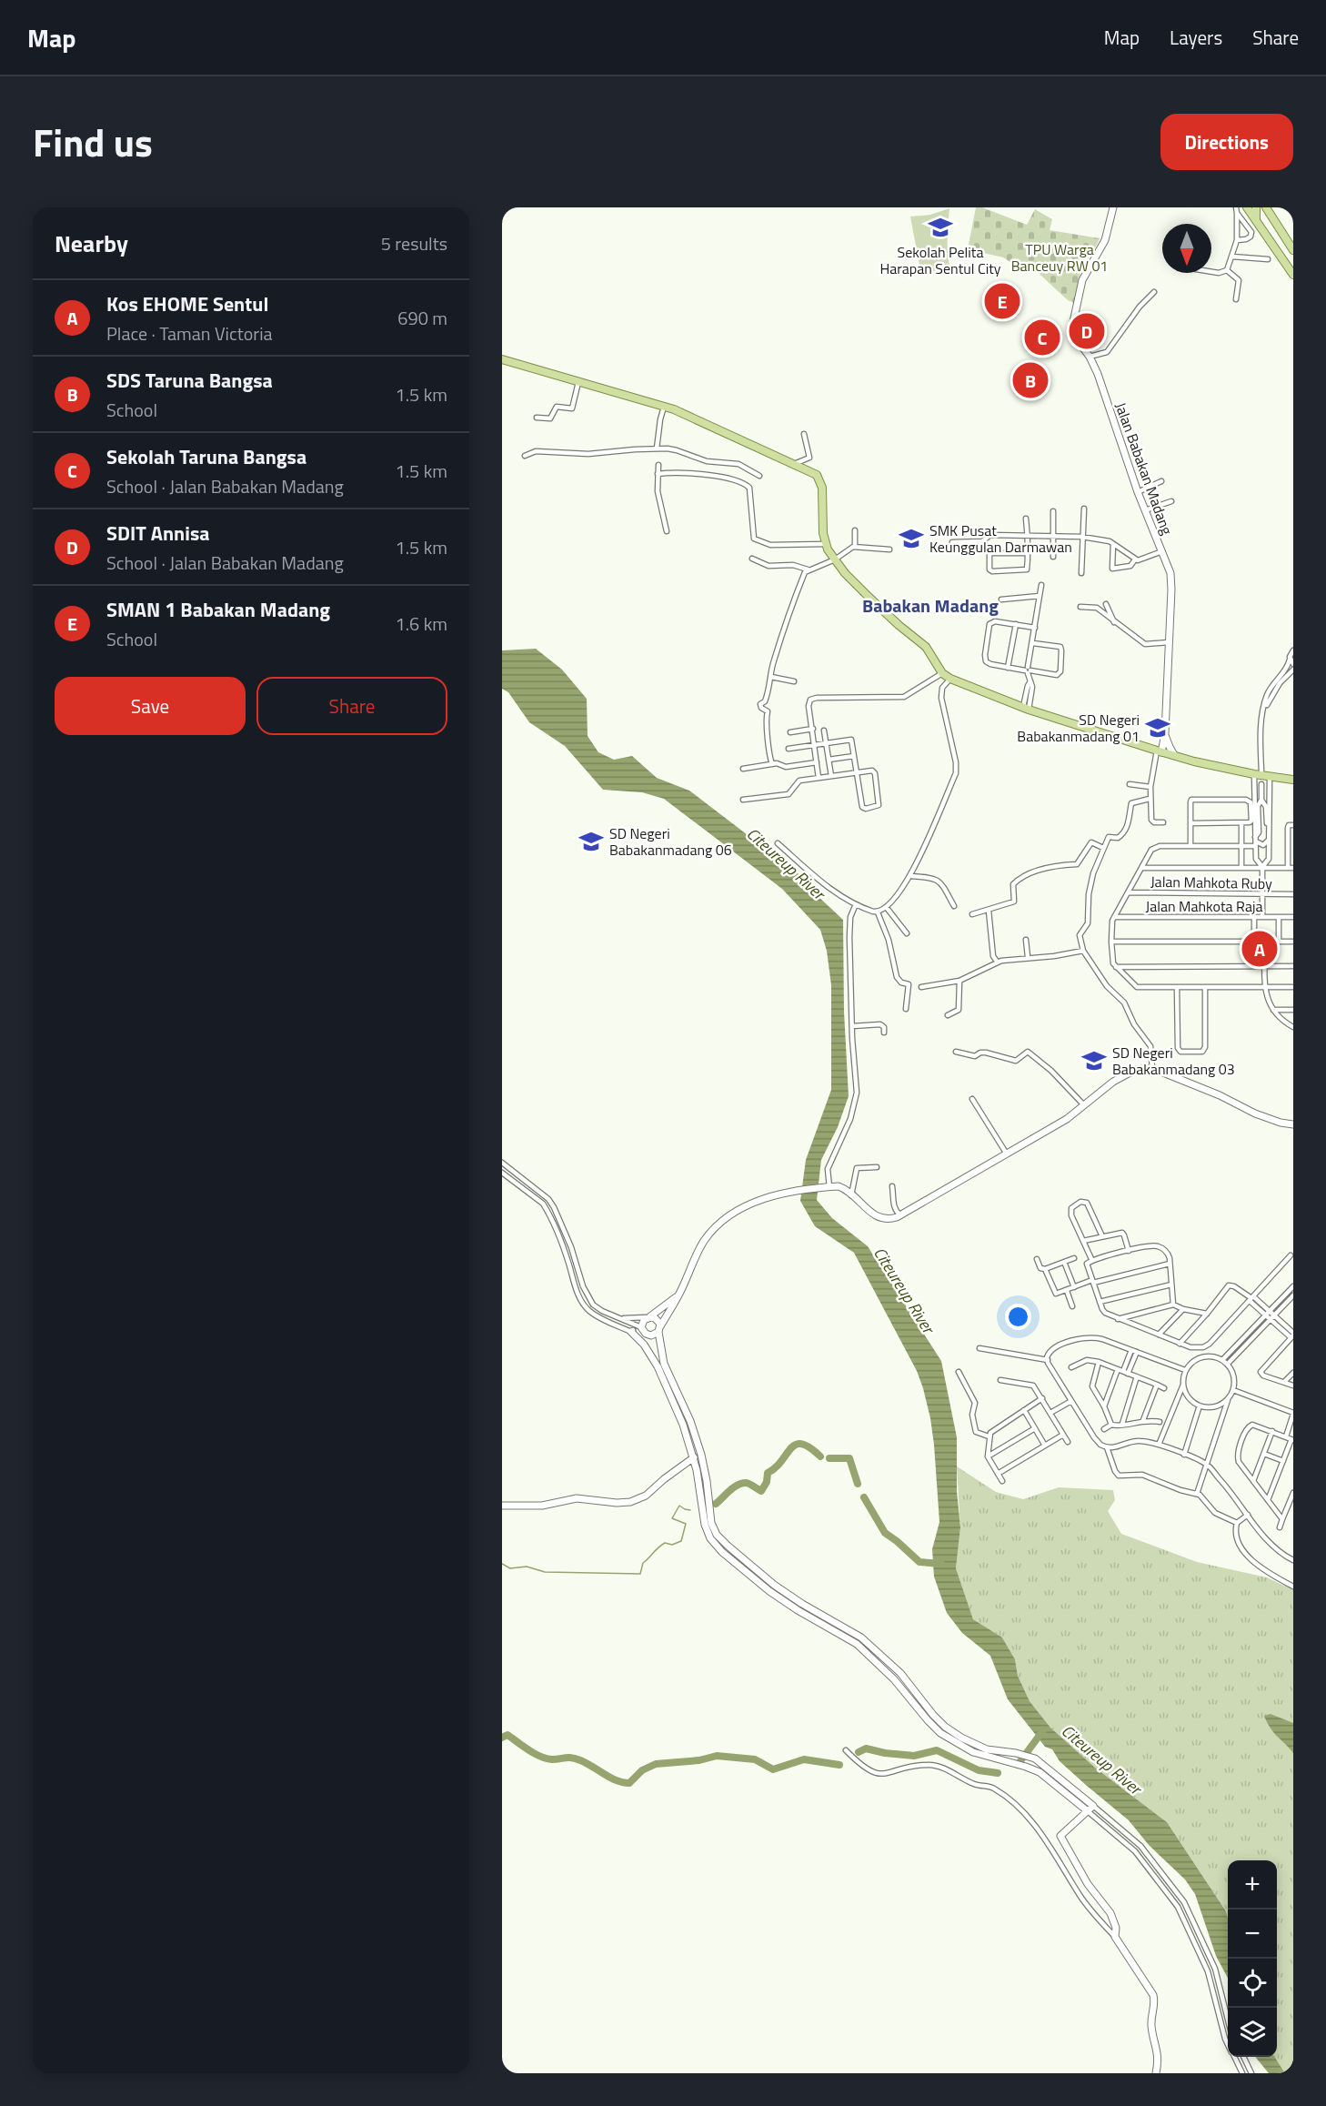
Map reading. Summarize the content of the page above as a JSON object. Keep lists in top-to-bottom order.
{
  "streets": {
    "street": ["Jalan Babakan Madang", "Jalan Mahkota Ruby", "Jalan Mahkota Raja"]
  },
  "districts": ["Babakan Madang"],
  "water": ["Citeureup River"],
  "parks": ["TPU Warga Banceuy RW 01"],
  "places": {
    "school or university": [
      "Sekolah Pelita Harapan Sentul City",
      "SMK Pusat Keunggulan Darmawan",
      "SD Negeri Babakanmadang 01",
      "SD Negeri Babakanmadang 06",
      "SD Negeri Babakanmadang 03"
    ]
  },
  "north": "bottom",
  "page": {
    "header": "Map",
    "nav": ["Map", "Layers", "Share"],
    "title": "Find us",
    "buttons": [
      "Directions",
      ["Save", "Share"]
    ],
    "heading": ["Nearby", "5 results"],
    "list": [
      {
        "mark": "A",
        "name": "Kos EHOME Sentul",
        "note": "Place · Taman Victoria",
        "value": "690 m"
      },
      {
        "mark": "B",
        "name": "SDS Taruna Bangsa",
        "note": "School",
        "value": "1.5 km"
      },
      {
        "mark": "C",
        "name": "Sekolah Taruna Bangsa",
        "note": "School · Jalan Babakan Madang",
        "value": "1.5 km"
      },
      {
        "mark": "D",
        "name": "SDIT Annisa",
        "note": "School · Jalan Babakan Madang",
        "value": "1.5 km"
      },
      {
        "mark": "E",
        "name": "SMAN 1 Babakan Madang",
        "note": "School",
        "value": "1.6 km"
      }
    ],
    "pins": [
      "E",
      "D",
      "C",
      "B",
      "A"
    ],
    "map_buttons": ["+", "−"]
  }
}
